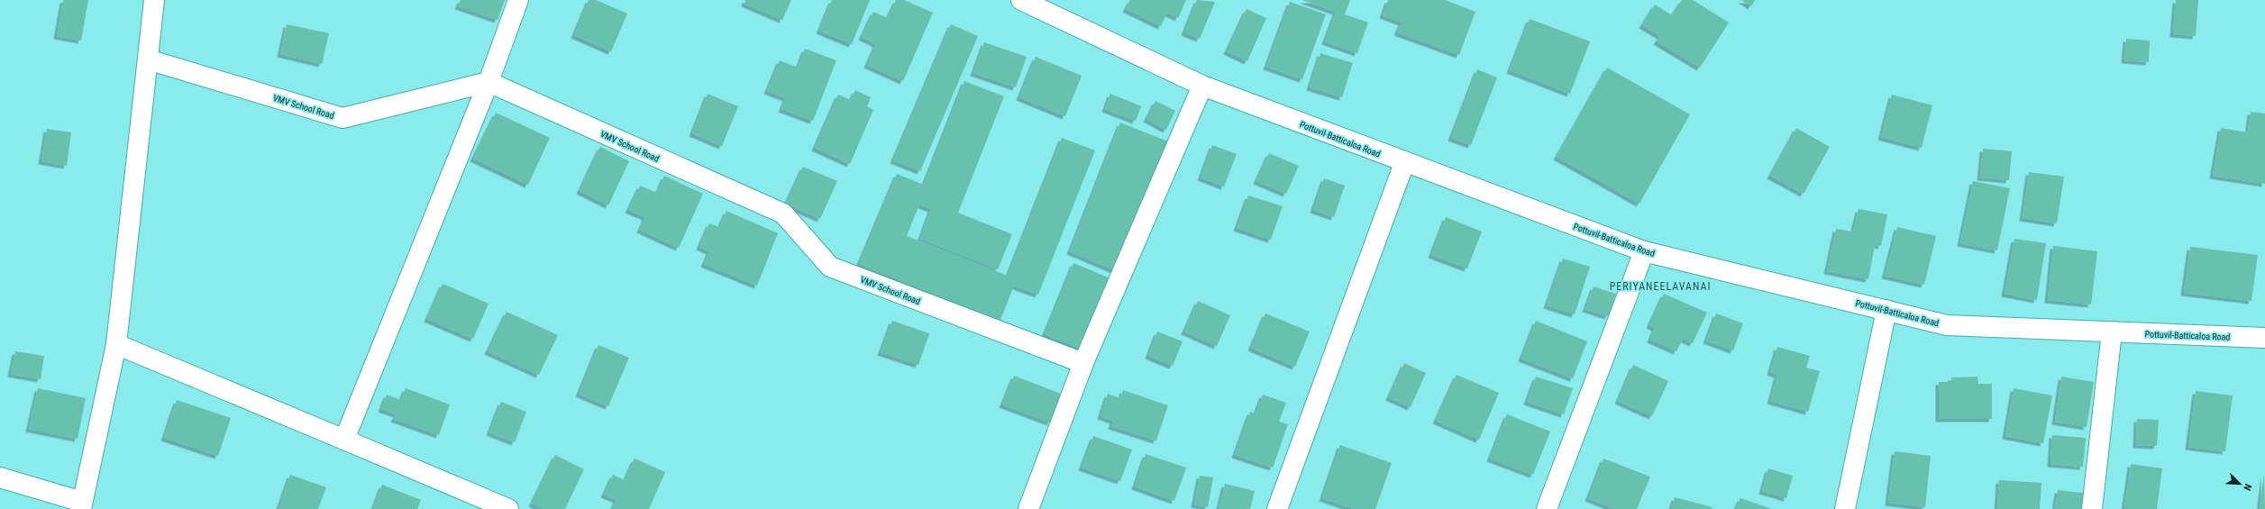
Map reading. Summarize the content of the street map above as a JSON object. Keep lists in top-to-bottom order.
{
  "streets": {
    "main road": ["VMV School Road", "Pottuvil-Batticaloa Road"]
  },
  "districts": ["PERIYANEELAVANAI"],
  "north": "bottom right"
}
